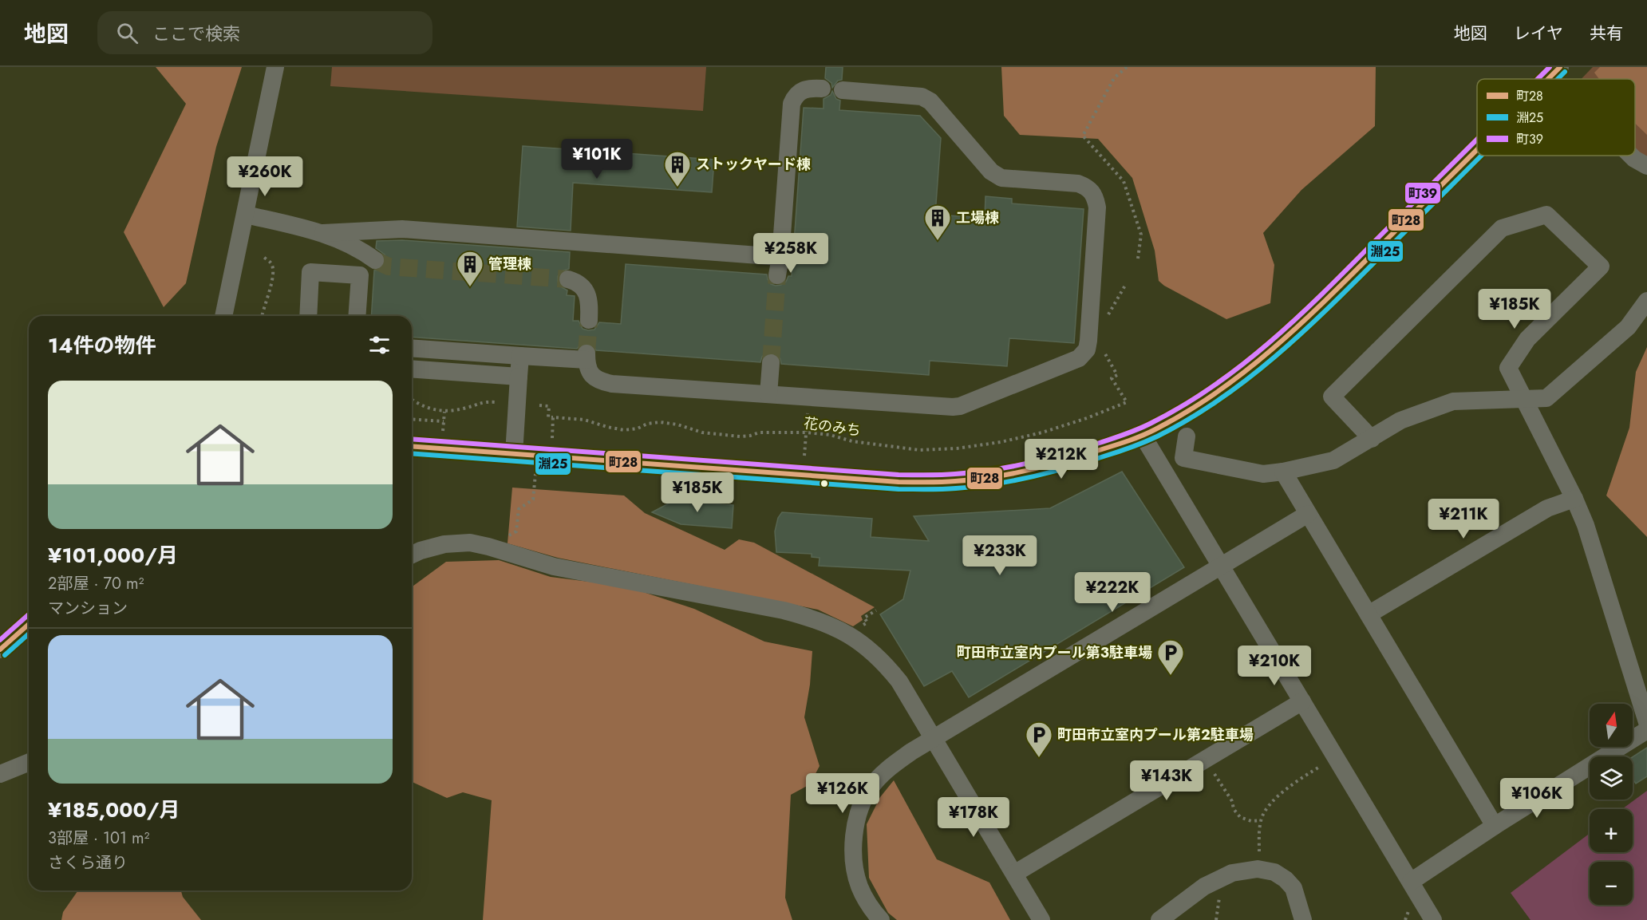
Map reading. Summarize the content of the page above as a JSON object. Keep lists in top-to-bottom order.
{
  "streets": {
    "path": ["花のみち"]
  },
  "places": {
    "building": ["ストックヤード棟", "工場棟", "管理棟"],
    "parking": ["町田市立室内プール第3駐車場", "町田市立室内プール第2駐車場"]
  },
  "lines": ["transit line 町28", "transit line 町39", "transit line 淵25"],
  "legend": ["町28", "淵25", "町39"],
  "north": "top",
  "page": {
    "header": "地図",
    "search": "ここで検索",
    "nav": ["地図", "レイヤ", "共有"],
    "price": [
      "¥101K",
      "¥260K",
      "¥258K",
      "¥185K",
      "¥212K",
      "¥185K",
      "¥211K",
      "¥233K",
      "¥222K",
      "¥210K",
      "¥143K",
      "¥126K",
      "¥106K",
      "¥178K"
    ],
    "heading": "14件の物件",
    "list": [
      {
        "name": "¥101,000/月",
        "note": "2部屋 · 70 m² · マンション"
      },
      {
        "name": "¥185,000/月",
        "note": "3部屋 · 101 m² · さくら通り"
      }
    ],
    "map_buttons": ["+", "−"]
  }
}
